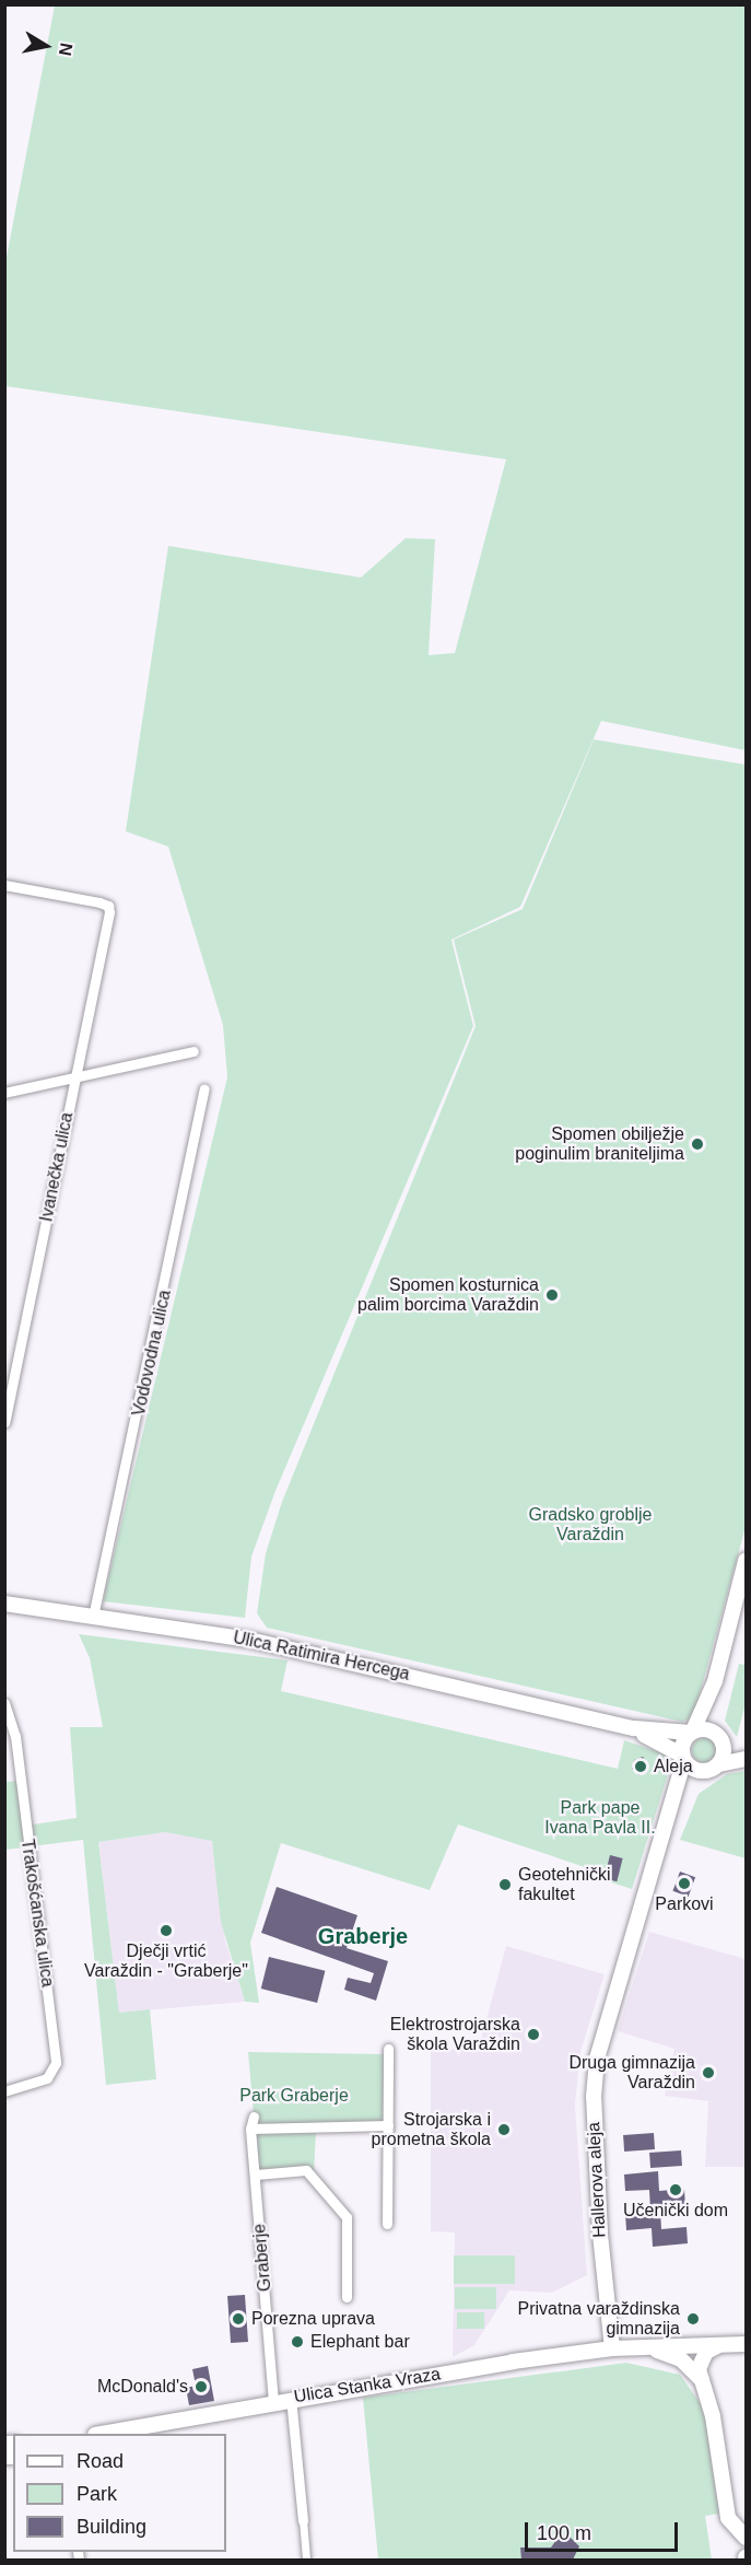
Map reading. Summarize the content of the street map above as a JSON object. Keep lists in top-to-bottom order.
{
  "streets": {
    "main road": ["Ulica Ratimira Hercega", "Hallerova aleja", "Ulica Stanka Vraza"],
    "street": [
      "Ivanečka ulica",
      "Vodovodna ulica",
      "Trakošćanska ulica",
      "Graberje"
    ]
  },
  "crossings": [
    ["Vodovodna ulica", "Ulica Ratimira Hercega"],
    ["Ulica Ratimira Hercega", "Hallerova aleja"],
    ["Hallerova aleja", "Ulica Stanka Vraza"],
    ["Graberje", "Ulica Stanka Vraza"]
  ],
  "districts": ["Graberje"],
  "parks": ["Gradsko groblje Varaždin", "Park pape Ivana Pavla II.", "Park Graberje"],
  "places": [
    "Spomen obilježje poginulim braniteljima",
    "Spomen kosturnica palim borcima Varaždin",
    "Aleja",
    "Parkovi",
    "Geotehnički fakultet",
    "Dječji vrtić Varaždin - \"Graberje\"",
    "Elektrostrojarska škola Varaždin",
    "Druga gimnazija Varaždin",
    "Strojarska i prometna škola",
    "Učenički dom",
    "Porezna uprava",
    "Privatna varaždinska gimnazija",
    "Elephant bar",
    "McDonald's"
  ],
  "legend": ["Road", "Park", "Building"],
  "scale_bar": "100 m",
  "north": "right"
}
